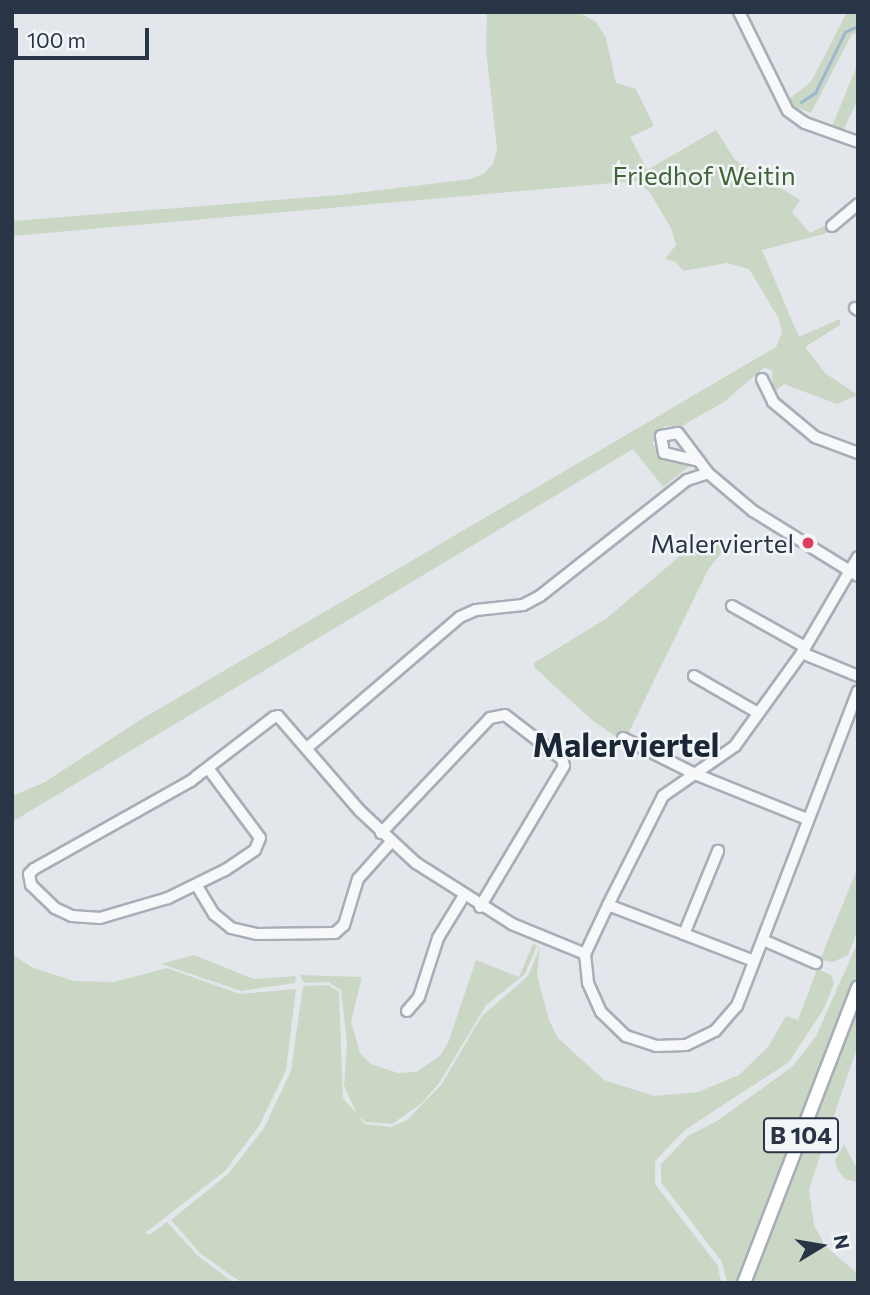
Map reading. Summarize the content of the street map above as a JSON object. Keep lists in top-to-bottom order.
{
  "streets": {
    "main road": ["B 104"]
  },
  "districts": ["Malerviertel"],
  "parks": ["Friedhof Weitin"],
  "places": ["Malerviertel"],
  "scale_bar": "100 m",
  "north": "right"
}
